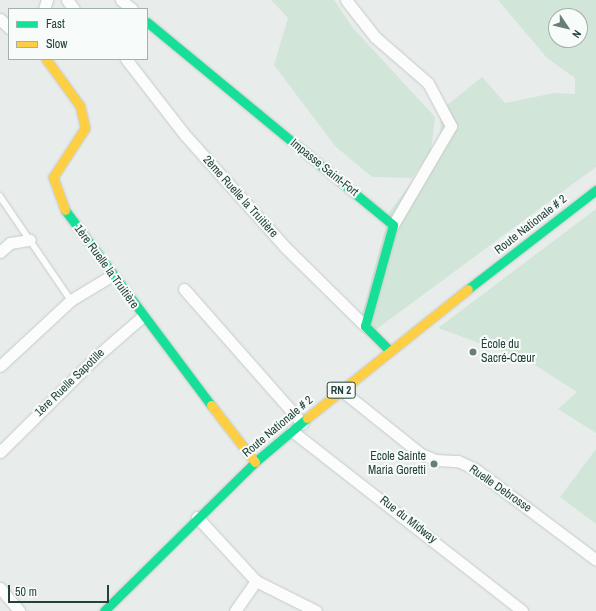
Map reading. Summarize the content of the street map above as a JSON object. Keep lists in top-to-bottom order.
{
  "streets": {
    "street": [
      "Impasse Saint-Fort",
      "2ème Ruelle la Truitière",
      "Route Nationale # 2",
      "1ère Ruelle la Truitière",
      "1ère Ruelle Sapotille",
      "RN 2",
      "Ruelle Debrosse",
      "Rue du Midway"
    ]
  },
  "crossings": [
    ["Route Nationale # 2", "1ère Ruelle la Truitière"],
    ["Route Nationale # 2", "Ruelle Debrosse"],
    ["Route Nationale # 2", "Rue du Midway"],
    ["1ère Ruelle la Truitière", "1ère Ruelle Sapotille"]
  ],
  "places": ["École du Sacré-Cœur", "Ecole Sainte Maria Goretti"],
  "legend": ["Fast", "Slow"],
  "scale_bar": "50 m",
  "north": "bottom right"
}
